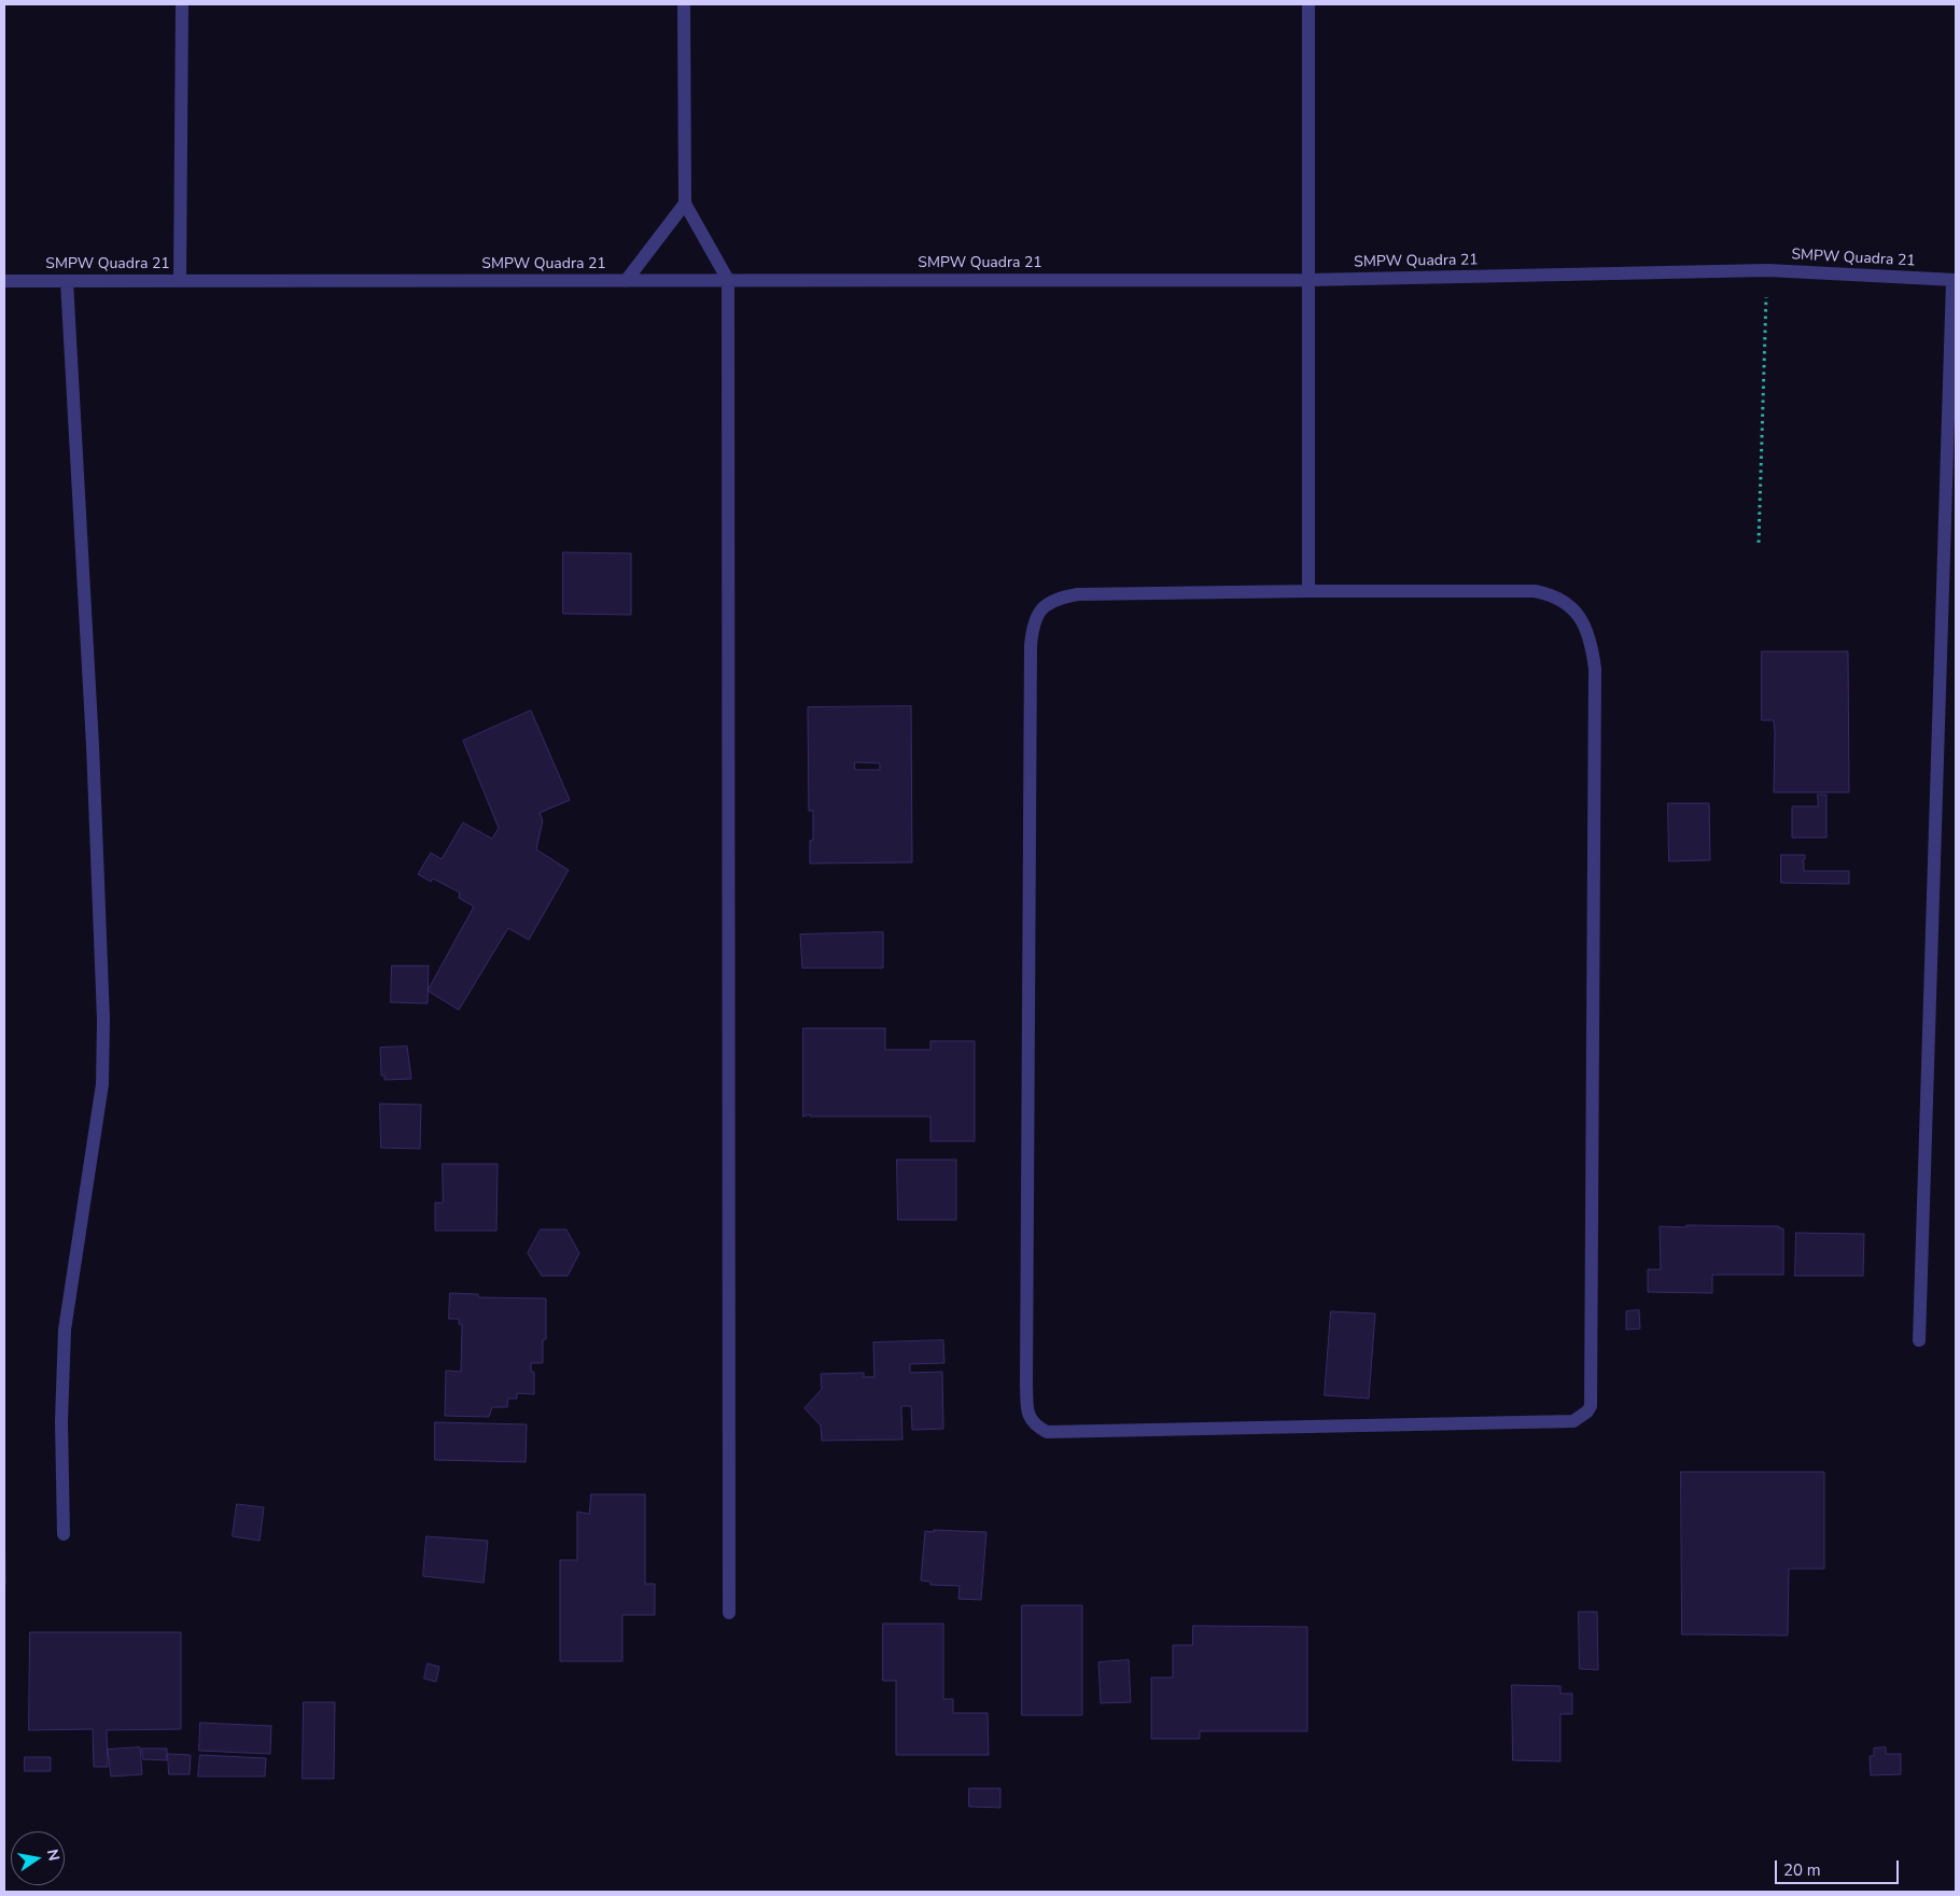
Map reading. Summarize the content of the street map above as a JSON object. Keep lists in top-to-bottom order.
{
  "streets": {
    "street": ["SMPW Quadra 21"]
  },
  "scale_bar": "20 m",
  "north": "right"
}
